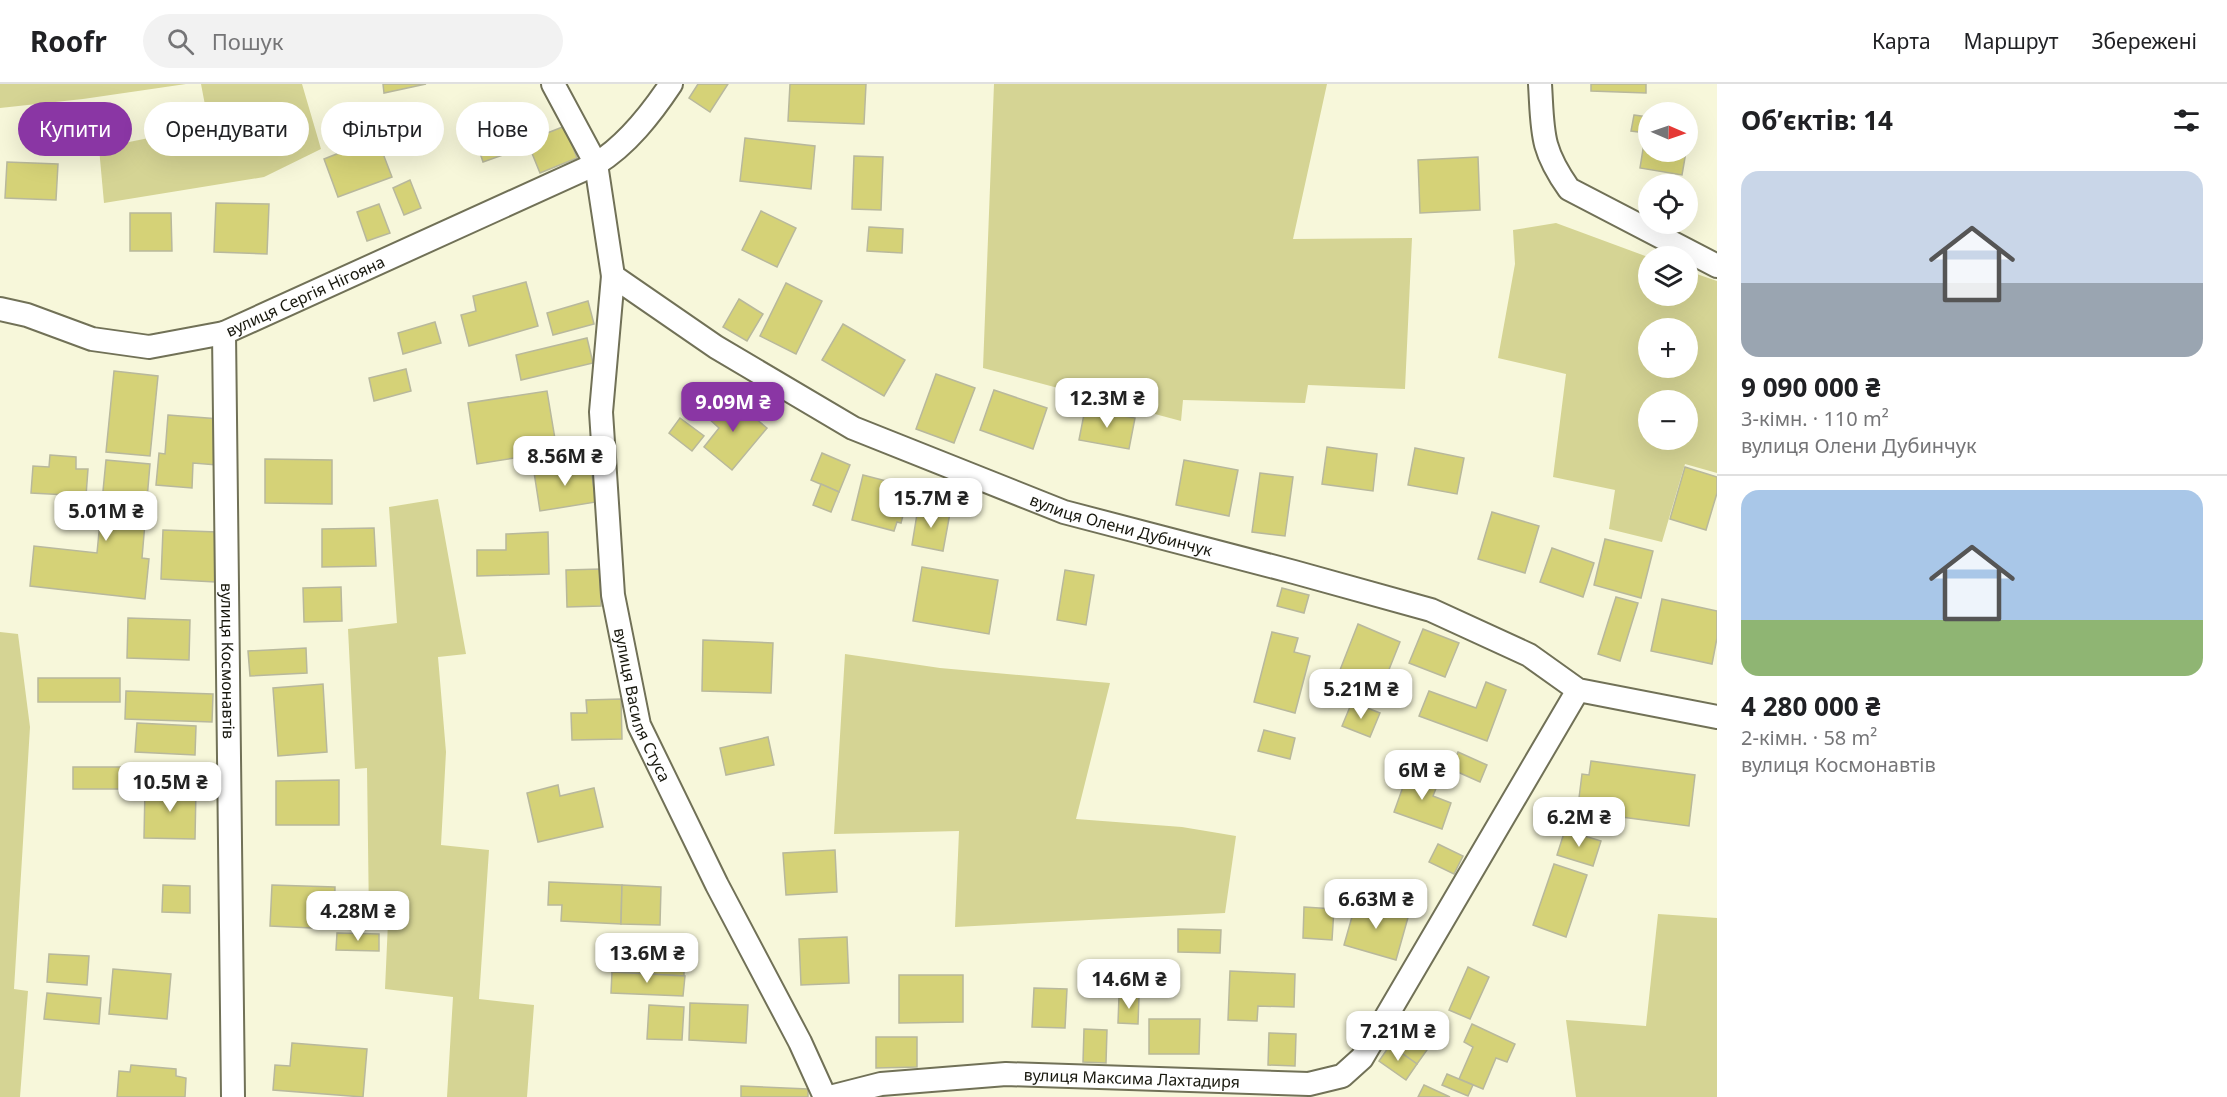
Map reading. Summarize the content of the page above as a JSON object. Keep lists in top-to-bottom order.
{
  "streets": {
    "street": [
      "вулиця Сергія Нігояна",
      "вулиця Олени Дубинчук",
      "вулиця Космонавтів",
      "вулиця Василя Стуса",
      "вулиця Максима Лахтадиря"
    ]
  },
  "crossings": [
    ["вулиця Сергія Нігояна", "вулиця Космонавтів"],
    ["вулиця Олени Дубинчук", "вулиця Василя Стуса"],
    ["вулиця Олени Дубинчук", "вулиця Максима Лахтадиря"]
  ],
  "north": "right",
  "page": {
    "header": "Roofr",
    "search": "Пошук",
    "nav": ["Карта", "Маршрут", "Збережені"],
    "heading": "Об’єктів: 14",
    "map_buttons": ["+", "−"],
    "chip": [
      "Купити",
      "Орендувати",
      "Фільтри",
      "Нове"
    ],
    "list": [
      {
        "name": "9 090 000 ₴",
        "note": "3-кімн. · 110 m² · вулиця Олени Дубинчук"
      },
      {
        "name": "4 280 000 ₴",
        "note": "2-кімн. · 58 m² · вулиця Космонавтів"
      }
    ],
    "price": [
      "12.3M ₴",
      "9.09M ₴",
      "8.56M ₴",
      "15.7M ₴",
      "5.01M ₴",
      "5.21M ₴",
      "6M ₴",
      "10.5M ₴",
      "6.2M ₴",
      "6.63M ₴",
      "4.28M ₴",
      "13.6M ₴",
      "14.6M ₴",
      "7.21M ₴"
    ]
  }
}
